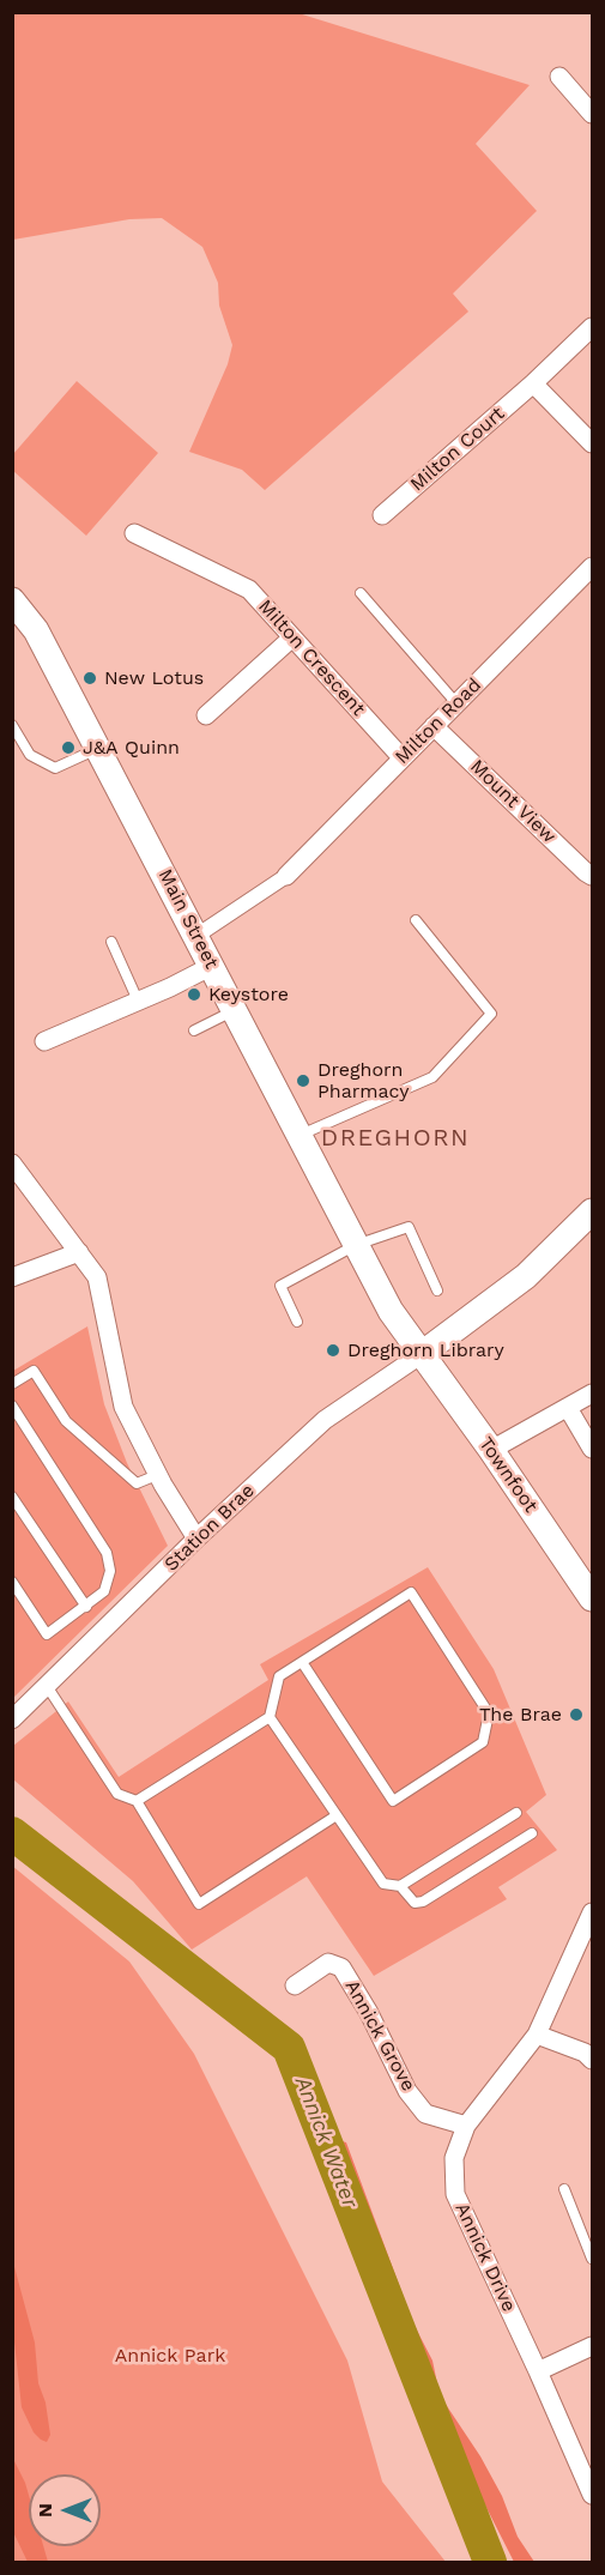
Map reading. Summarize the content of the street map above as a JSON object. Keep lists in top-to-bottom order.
{
  "streets": {
    "main road": ["Main Street", "Townfoot"],
    "street": [
      "Milton Court",
      "Milton Crescent",
      "Milton Road",
      "Mount View",
      "Station Brae",
      "Annick Grove",
      "Annick Drive"
    ]
  },
  "crossings": [
    ["Milton Crescent", "Milton Road"],
    ["Milton Road", "Mount View"],
    ["Main Street", "Townfoot"],
    ["Main Street", "Station Brae"],
    ["Townfoot", "Station Brae"],
    ["Annick Grove", "Annick Drive"]
  ],
  "districts": ["DREGHORN"],
  "water": ["Annick Water"],
  "parks": ["Annick Park"],
  "places": [
    "New Lotus",
    "J&A Quinn",
    "Keystore",
    "Dreghorn Pharmacy",
    "Dreghorn Library",
    "The Brae"
  ],
  "north": "left"
}
